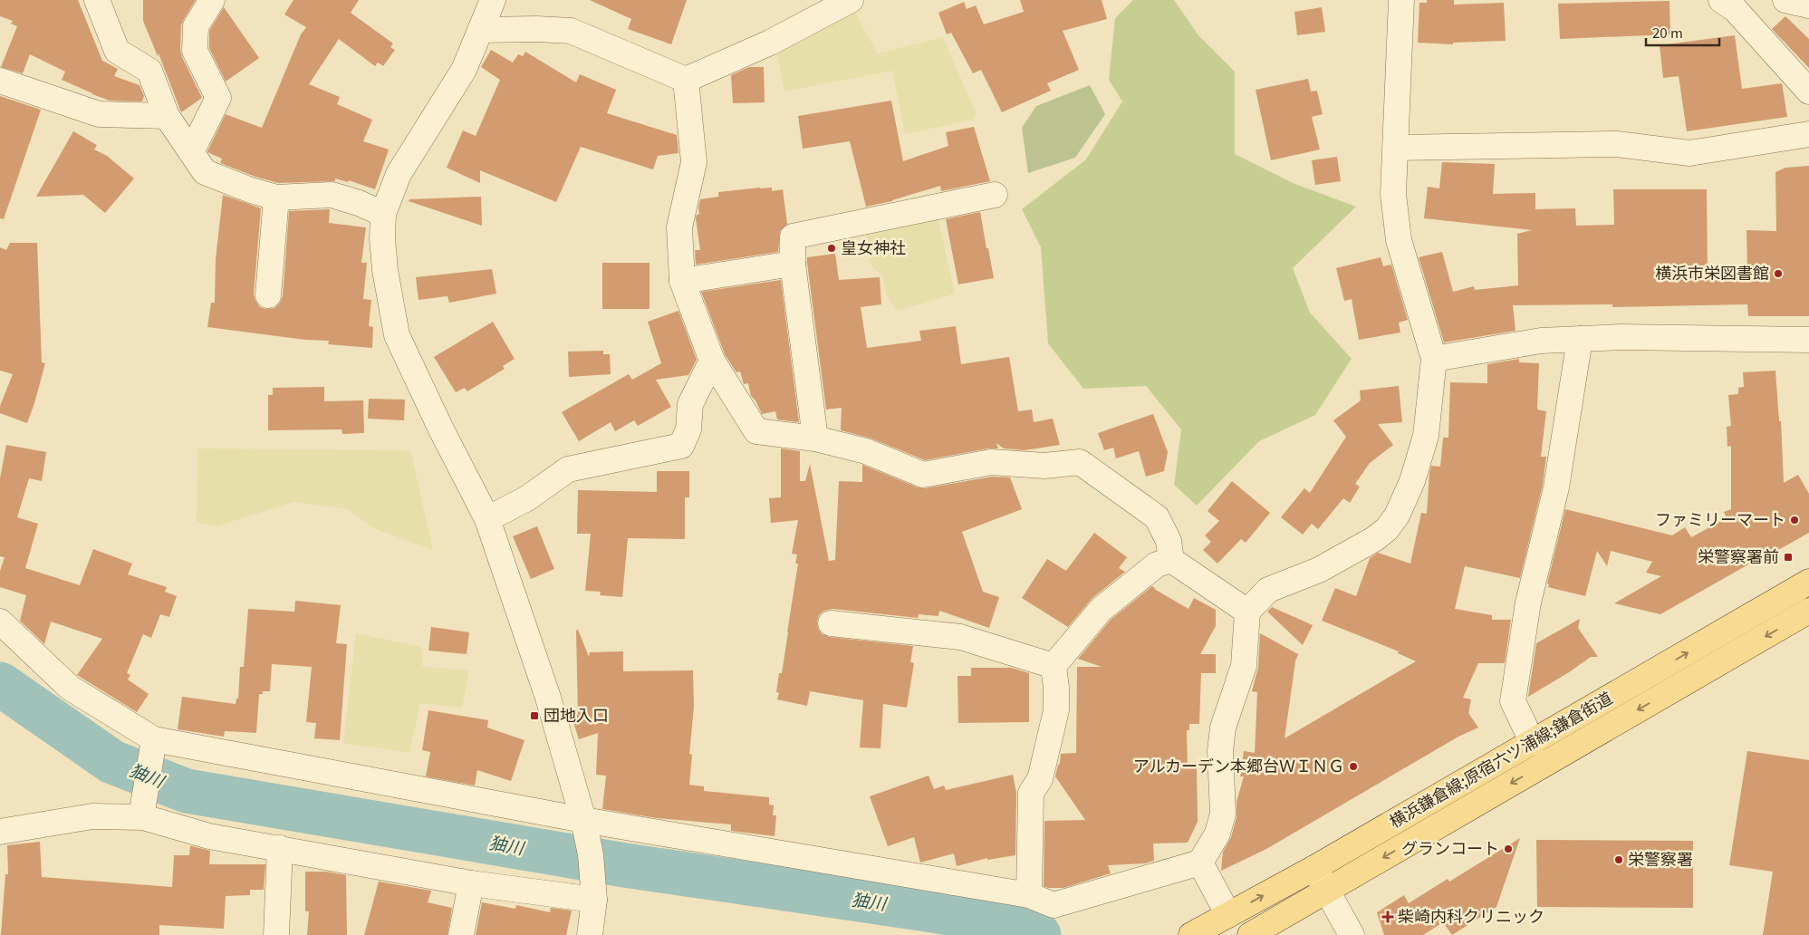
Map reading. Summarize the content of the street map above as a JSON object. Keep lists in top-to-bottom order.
{
  "streets": {
    "main road": ["横浜鎌倉線;原宿六ツ浦線;鎌倉街道"]
  },
  "water": ["㹨川"],
  "places": {
    "other": [
      "皇女神社",
      "横浜市栄図書館",
      "ファミリーマート",
      "アルカーデン本郷台ＷＩＮＧ",
      "グランコート",
      "栄警察署"
    ],
    "transit": ["栄警察署前", "団地入口"],
    "health": ["柴崎内科クリニック"]
  },
  "scale_bar": "20 m"
}
